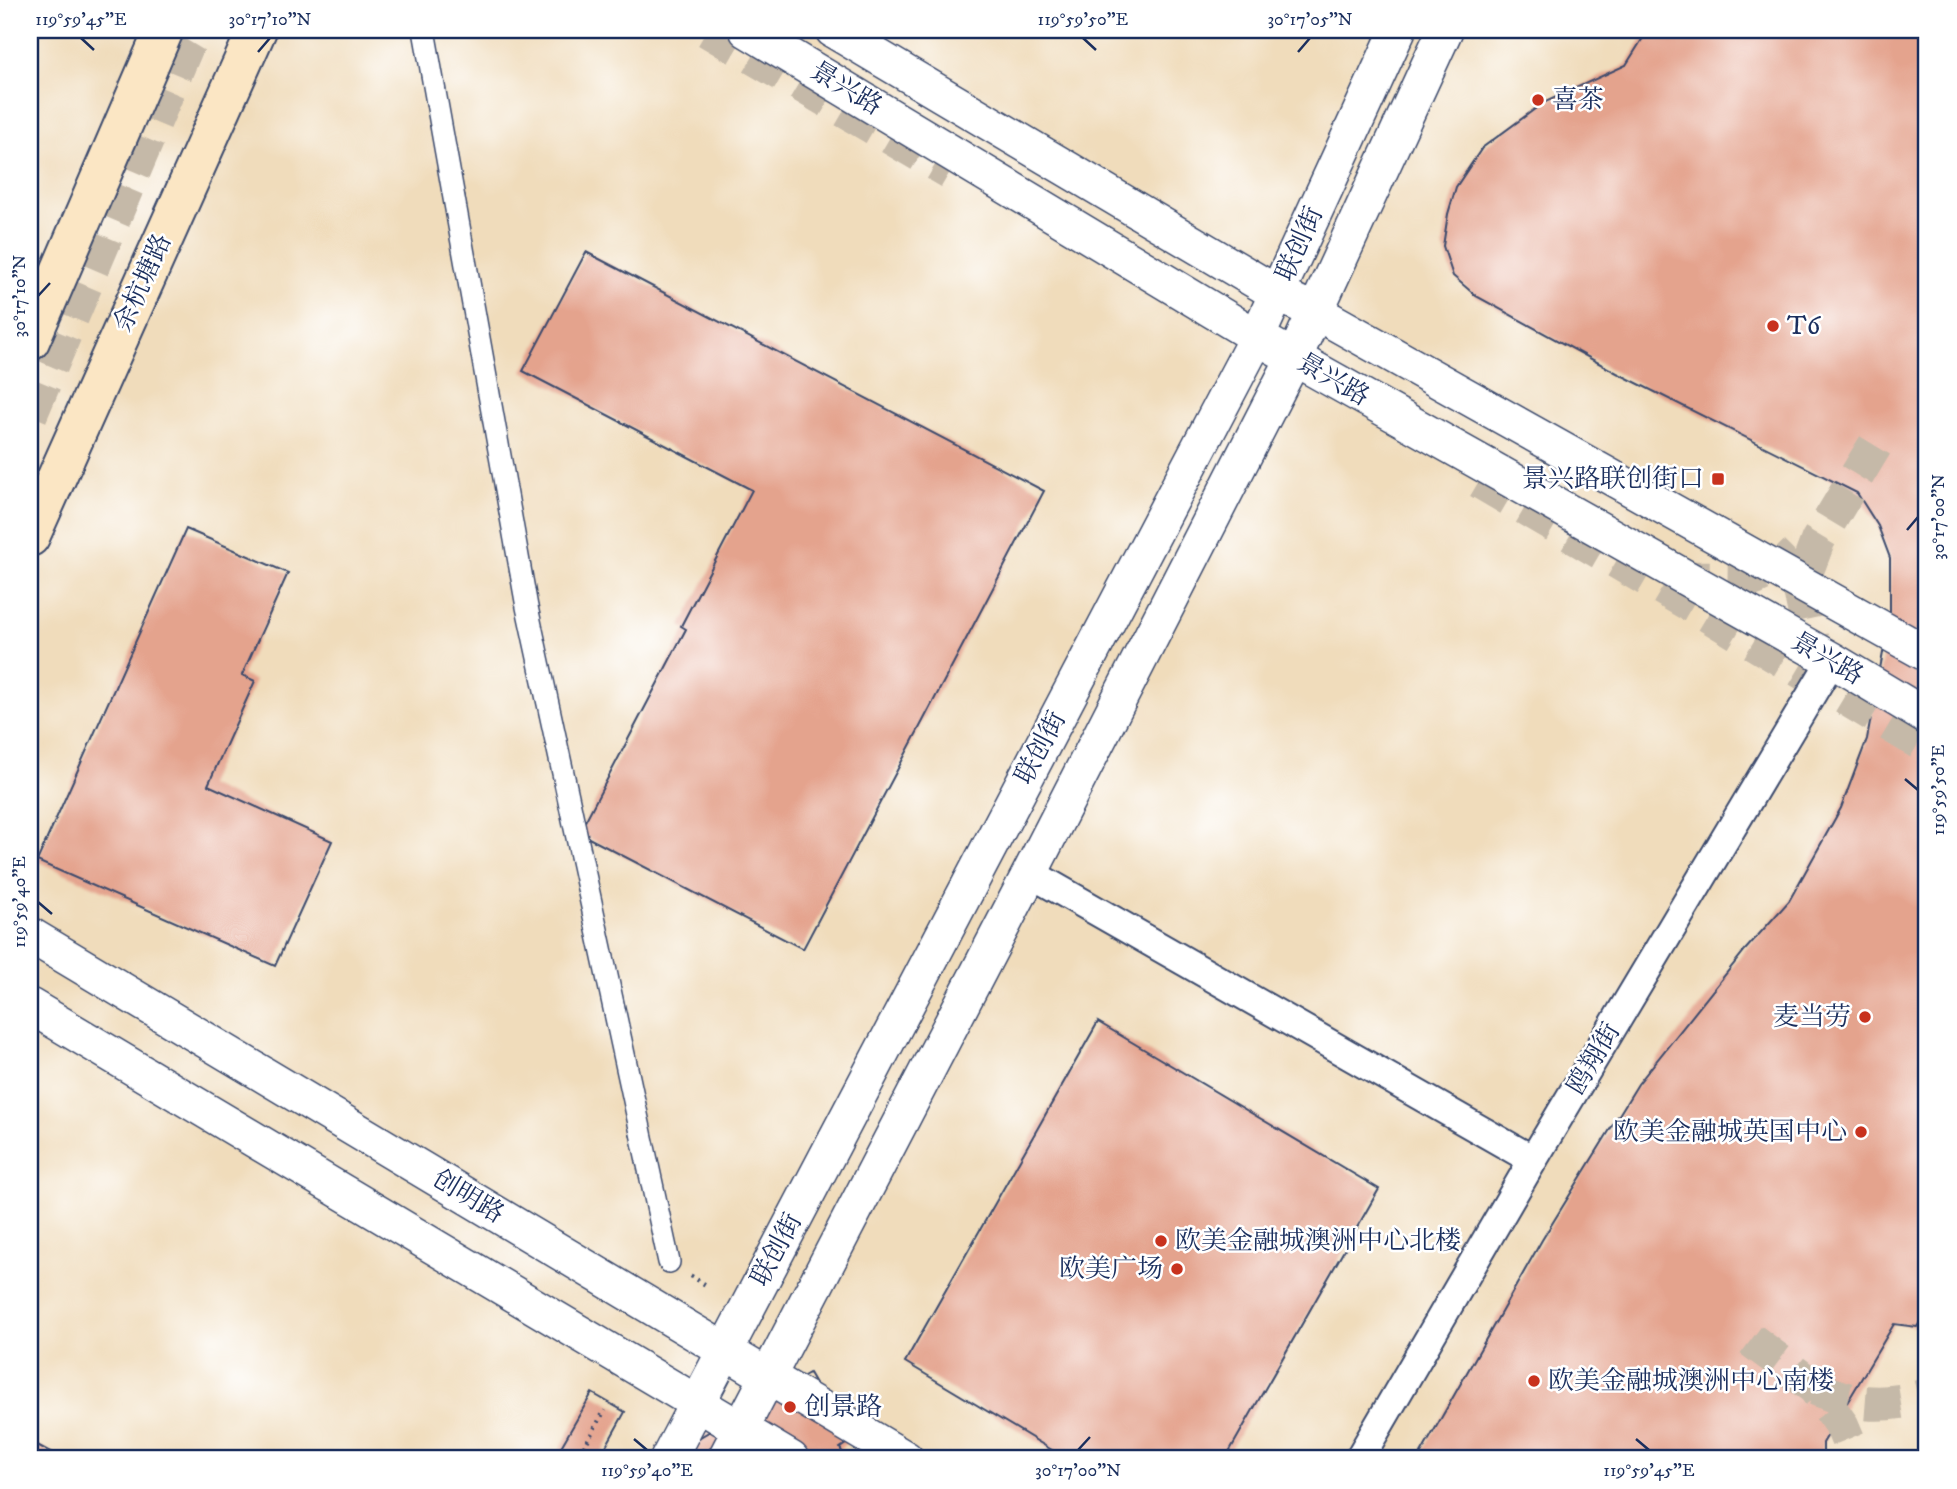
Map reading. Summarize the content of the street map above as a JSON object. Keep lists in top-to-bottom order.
{
  "streets": {
    "main road": ["余杭塘路"],
    "street": [
      "景兴路",
      "联创街",
      "鸥翔街",
      "创明路"
    ]
  },
  "crossings": [
    ["景兴路", "联创街"],
    ["景兴路", "鸥翔街"],
    ["联创街", "创明路"]
  ],
  "places": {
    "other": [
      "喜茶",
      "T6",
      "麦当劳",
      "欧美金融城英国中心",
      "欧美金融城澳洲中心北楼",
      "欧美广场",
      "欧美金融城澳洲中心南楼",
      "创景路"
    ],
    "transit": ["景兴路联创街口"]
  },
  "coordinates": [
    "119°59'45\"E",
    "30°17'10\"N",
    "119°59'50\"E",
    "30°17'05\"N",
    "30°17'00\"N",
    "119°59'40\"E"
  ]
}
